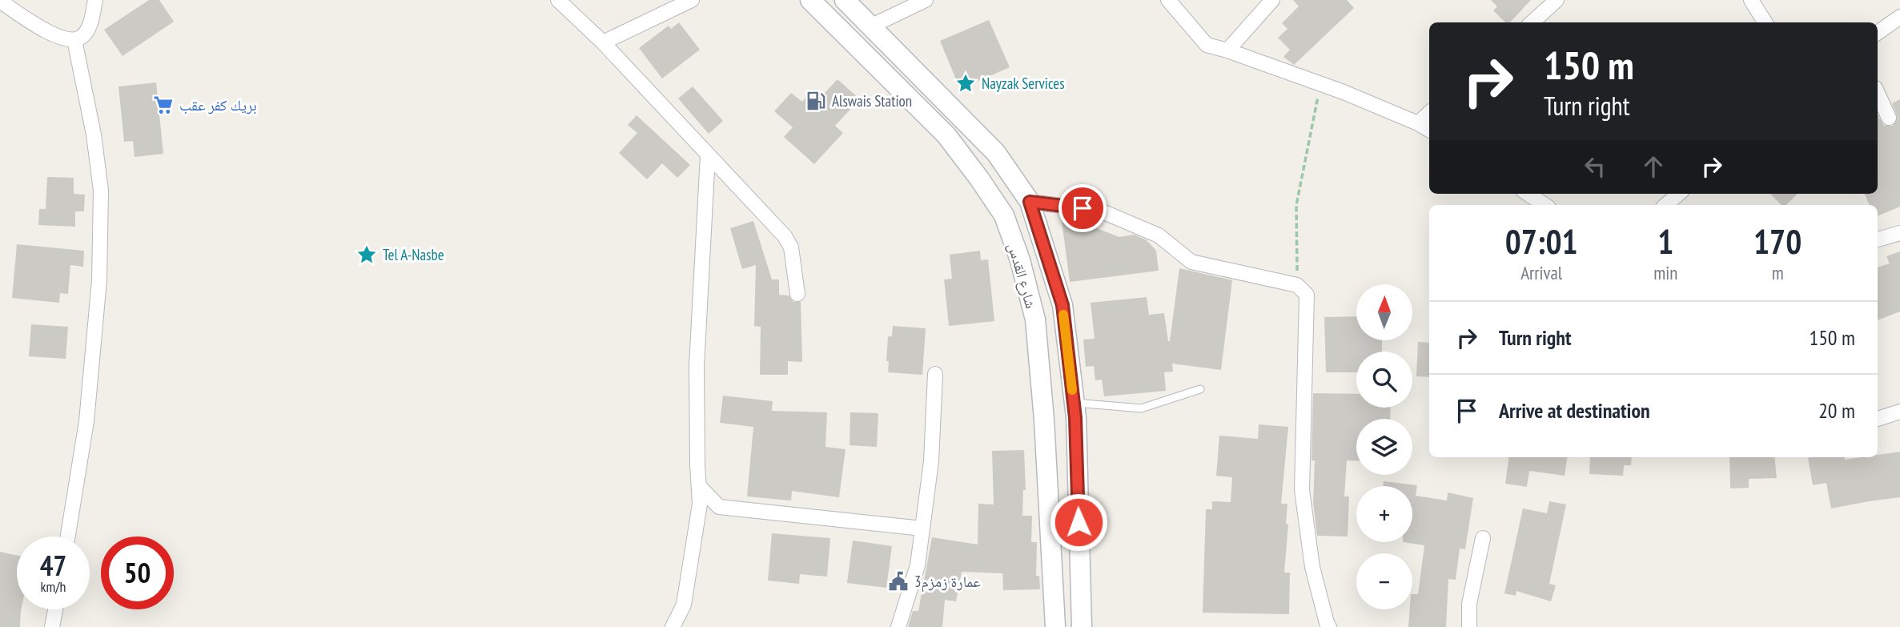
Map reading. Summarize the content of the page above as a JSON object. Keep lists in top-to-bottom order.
{
  "streets": {
    "main road": ["شارع القدس"]
  },
  "places": {
    "place": ["Nayzak Services", "Tel A-Nasbe"],
    "fuel station": ["Alswais Station"],
    "supermarket": ["بريك كفر عقب"],
    "public building": ["عمارة زمزم3"]
  },
  "north": "top",
  "page": {
    "turn": ["150 m", "Turn right"],
    "eta": [
      "07:01",
      "Arrival",
      "1",
      "min",
      "170",
      "m"
    ],
    "map_buttons": ["+", "−"],
    "list": [
      {
        "name": "Turn right",
        "value": "150 m"
      },
      {
        "name": "Arrive at destination",
        "value": "20 m"
      }
    ],
    "speed": "47 km/h",
    "limit": "50"
  }
}
